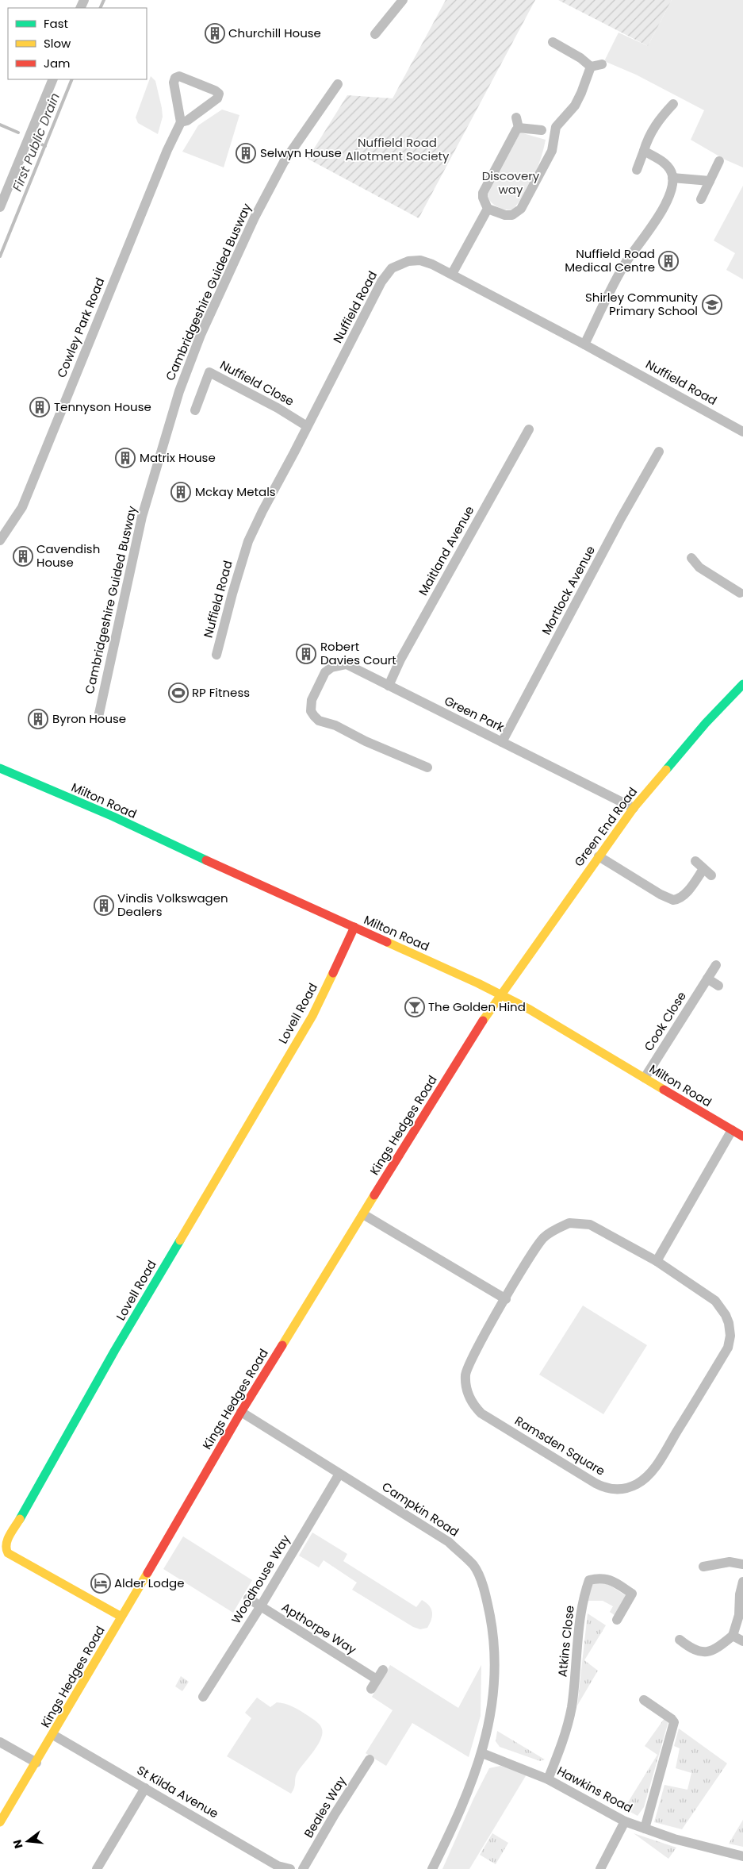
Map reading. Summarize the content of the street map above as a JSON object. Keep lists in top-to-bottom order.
{
  "streets": {
    "street": [
      "Cambridgeshire Guided Busway",
      "Nuffield Road",
      "Cowley Park Road",
      "Nuffield Close",
      "Maitland Avenue",
      "Mortlock Avenue",
      "Green Park",
      "Milton Road",
      "Green End Road",
      "Lovell Road",
      "Cook Close",
      "Kings Hedges Road",
      "Ramsden Square",
      "Campkin Road",
      "Woodhouse Way",
      "Apthorpe Way",
      "Atkins Close",
      "Hawkins Road",
      "St Kilda Avenue",
      "Beales Way"
    ]
  },
  "crossings": [
    ["Nuffield Road", "Nuffield Close"],
    ["Maitland Avenue", "Green Park"],
    ["Mortlock Avenue", "Green Park"],
    ["Green Park", "Green End Road"],
    ["Milton Road", "Green End Road"],
    ["Milton Road", "Lovell Road"],
    ["Milton Road", "Cook Close"],
    ["Milton Road", "Kings Hedges Road"],
    ["Green End Road", "Kings Hedges Road"],
    ["Lovell Road", "Kings Hedges Road"],
    ["Kings Hedges Road", "Campkin Road"],
    ["Kings Hedges Road", "St Kilda Avenue"],
    ["Campkin Road", "Woodhouse Way"],
    ["Campkin Road", "Hawkins Road"],
    ["Woodhouse Way", "Apthorpe Way"],
    ["Atkins Close", "Hawkins Road"]
  ],
  "water": ["First Public Drain"],
  "parks": ["Nuffield Road Allotment Society", "Discovery way"],
  "places": {
    "building": [
      "Churchill House",
      "Selwyn House",
      "Nuffield Road Medical Centre",
      "Tennyson House",
      "Matrix House",
      "Mckay Metals",
      "Cavendish House",
      "Robert Davies Court",
      "Byron House",
      "Vindis Volkswagen Dealers"
    ],
    "school or university": ["Shirley Community Primary School"],
    "sports": ["RP Fitness"],
    "bar": ["The Golden Hind"],
    "hotel": ["Alder Lodge"]
  },
  "legend": ["Fast", "Slow", "Jam"],
  "north": "left"
}
